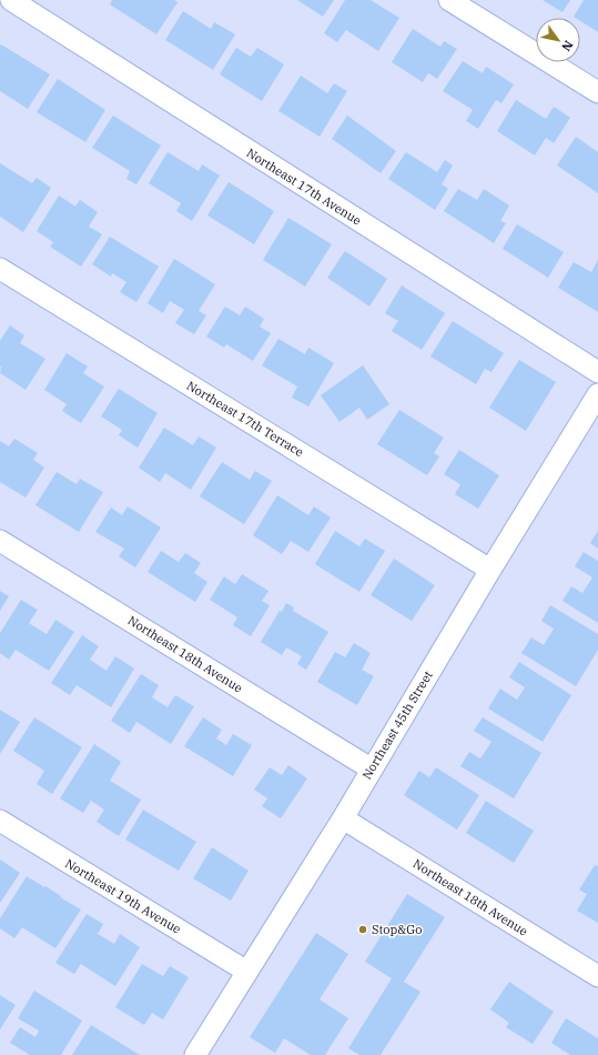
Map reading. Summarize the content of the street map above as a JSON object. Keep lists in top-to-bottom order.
{
  "streets": {
    "street": [
      "Northeast 17th Avenue",
      "Northeast 17th Terrace",
      "Northeast 18th Avenue",
      "Northeast 45th Street",
      "Northeast 19th Avenue"
    ]
  },
  "crossings": [
    ["Northeast 17th Terrace", "Northeast 45th Street"],
    ["Northeast 18th Avenue", "Northeast 45th Street"],
    ["Northeast 45th Street", "Northeast 19th Avenue"]
  ],
  "places": ["Stop&Go"],
  "north": "bottom right"
}
